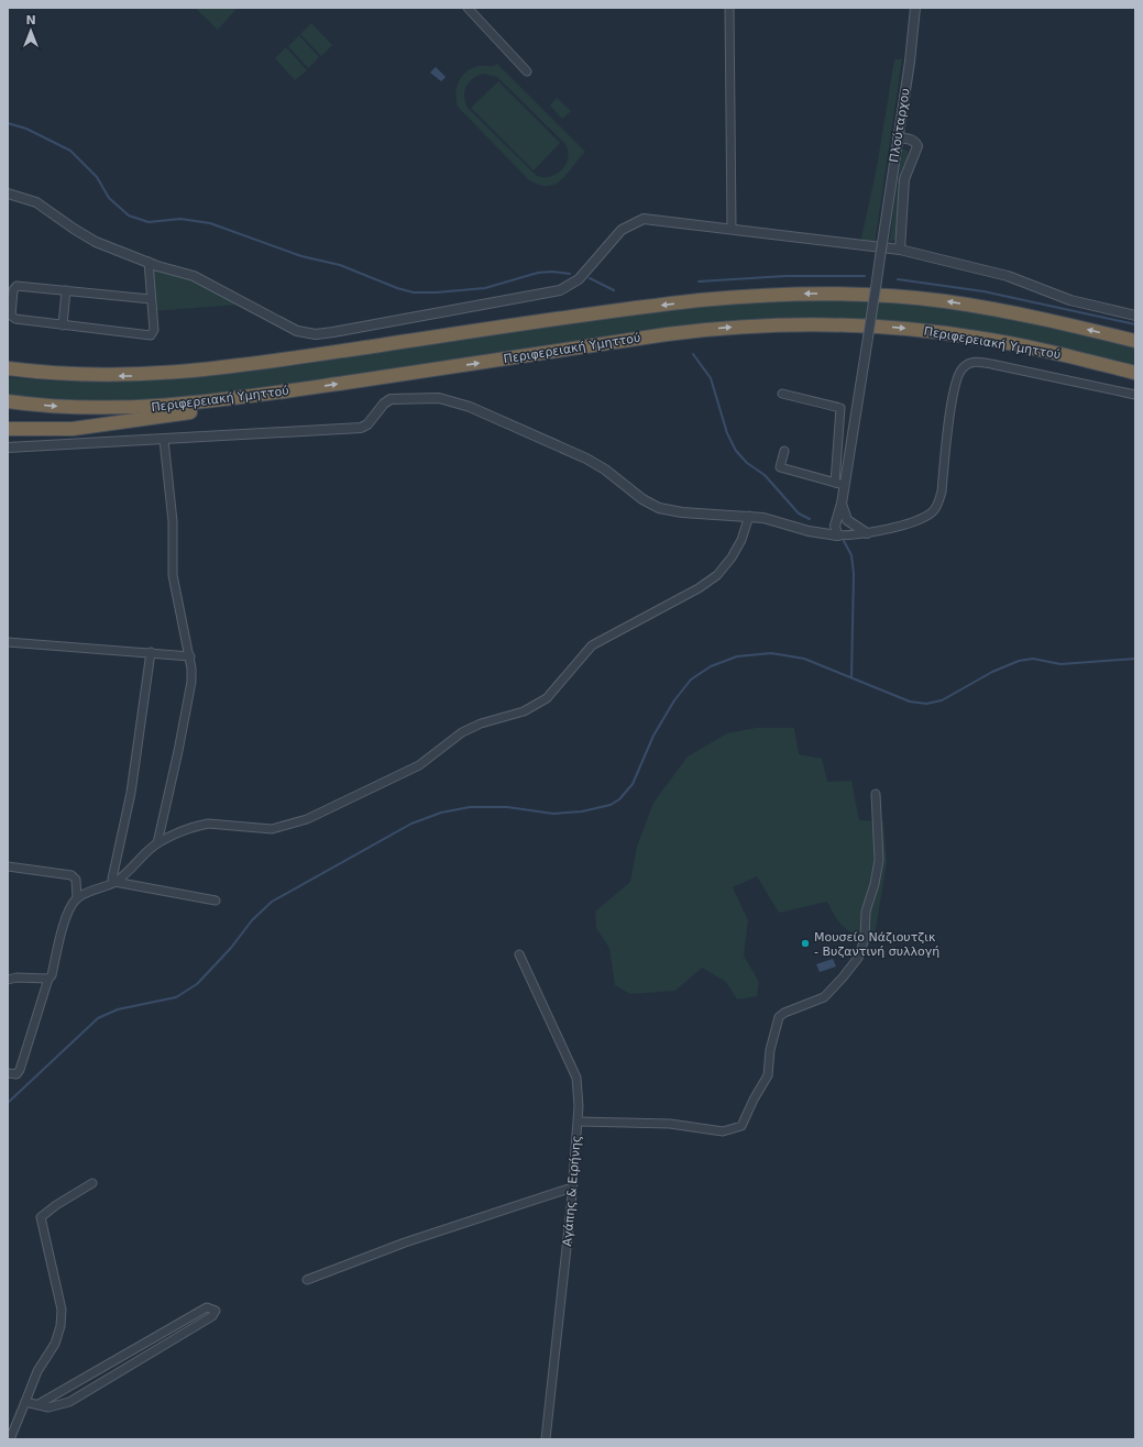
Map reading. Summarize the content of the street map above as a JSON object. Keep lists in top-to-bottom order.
{
  "streets": {
    "highway": ["Περιφερειακή Υμηττού"],
    "street": ["Πλούταρχου", "Αγάπης & Ειρήνης"]
  },
  "places": ["Μουσείο Νάζιουτζικ - Βυζαντινή συλλογή"],
  "north": "top"
}
